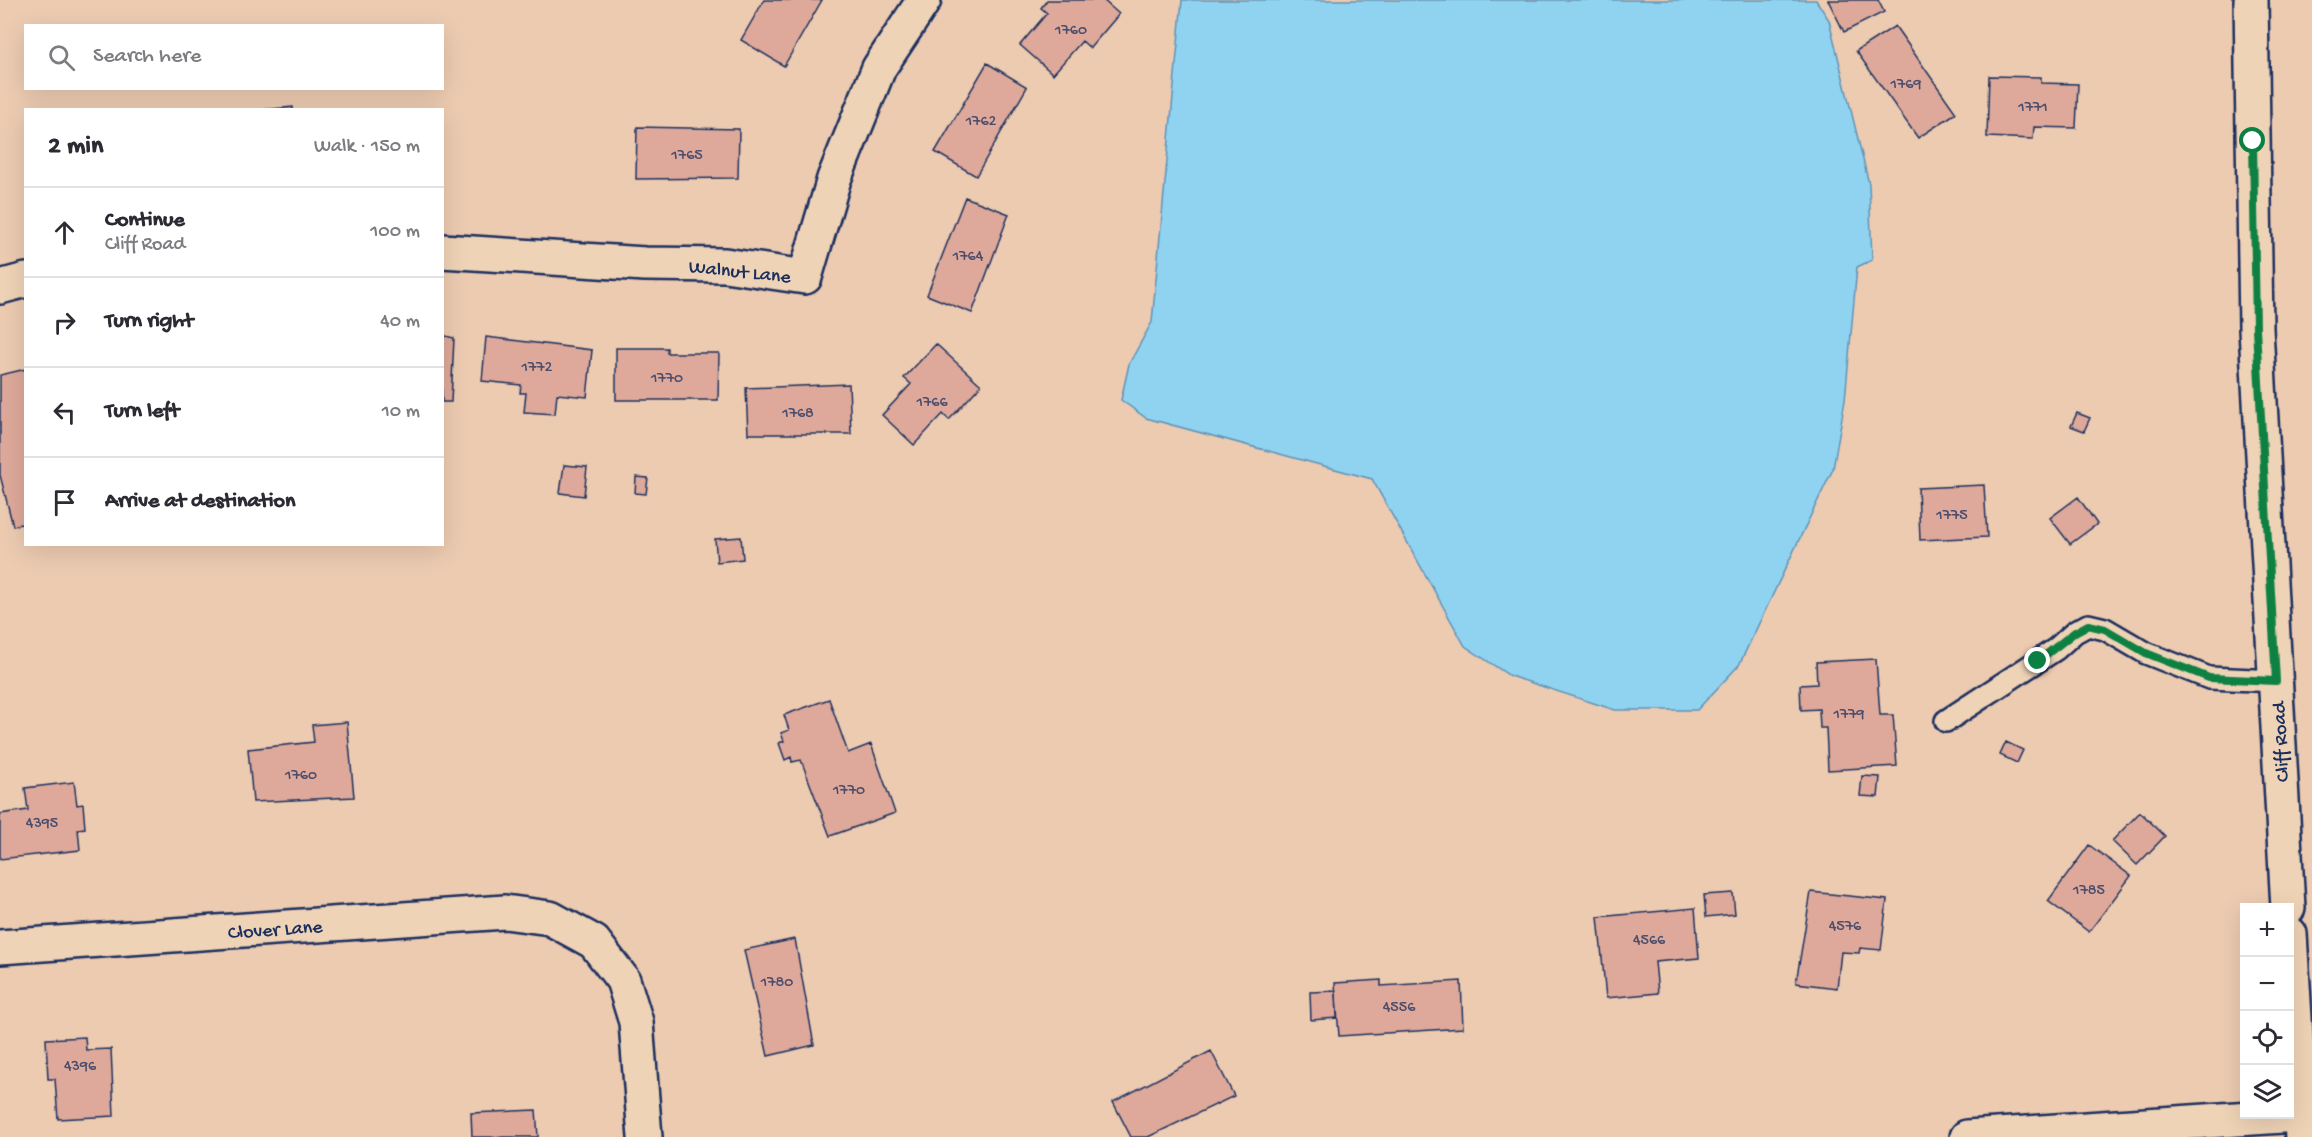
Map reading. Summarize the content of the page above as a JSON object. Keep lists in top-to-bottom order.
{
  "streets": {
    "street": ["Walnut Lane", "Cliff Road", "Clover Lane"]
  },
  "house_numbers": [
    "1760",
    "1769",
    "1771",
    "1762",
    "1765",
    "1764",
    "1772",
    "1770",
    "1766",
    "1768",
    "1775",
    "1779",
    "1760",
    "1770",
    "4395",
    "1785",
    "4576",
    "4566",
    "1780",
    "4556",
    "4396"
  ],
  "page": {
    "search": "Search here",
    "heading": ["2 min", "Walk · 150 m"],
    "list": [
      ["Continue", "Cliff Road", "100 m"],
      ["Turn right", "40 m"],
      ["Turn left", "10 m"],
      "Arrive at destination"
    ],
    "map_buttons": ["+", "−"]
  }
}
